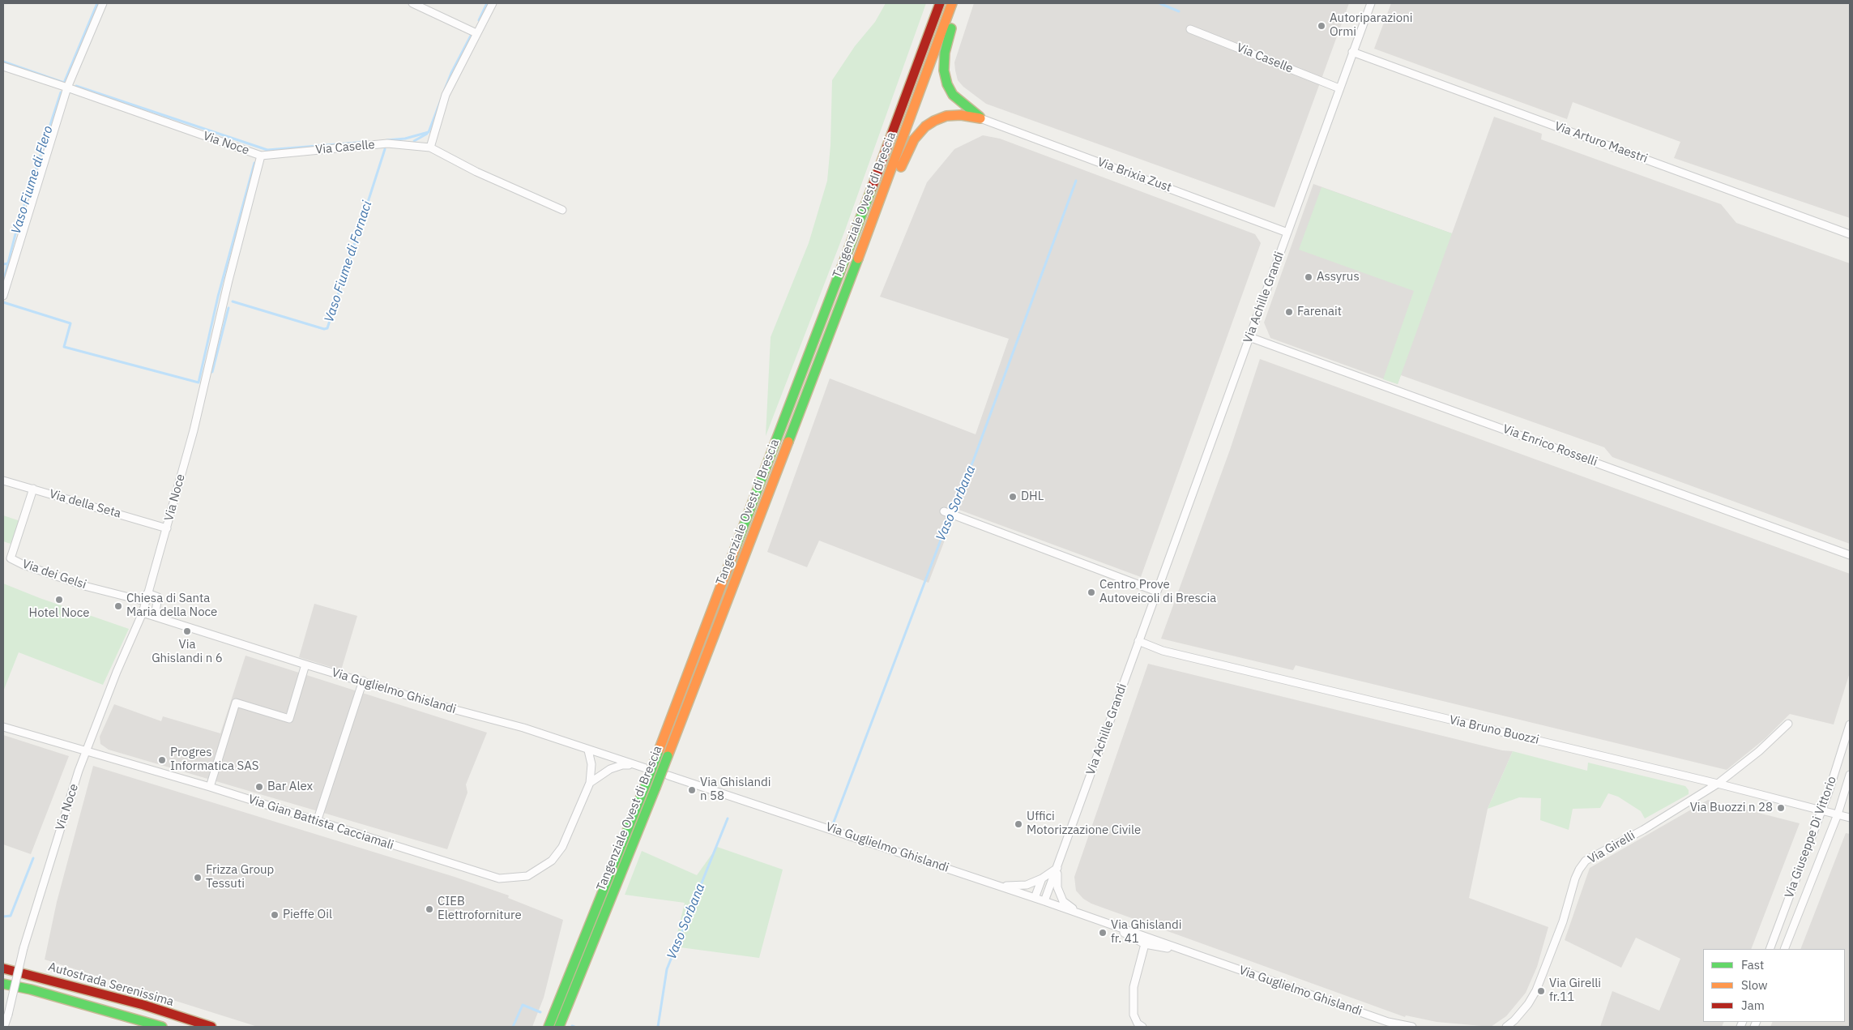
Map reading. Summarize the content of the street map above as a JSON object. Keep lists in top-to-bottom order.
{
  "streets": {
    "highway": ["Tangenziale Ovest di Brescia", "Autostrada Serenissima"],
    "street": [
      "Via Caselle",
      "Via Arturo Maestri",
      "Via Noce",
      "Via Brixia Zust",
      "Via Achille Grandi",
      "Via Enrico Rosselli",
      "Via della Seta",
      "Via dei Gelsi",
      "Via Guglielmo Ghislandi",
      "Via Bruno Buozzi",
      "Via Gian Battista Cacciamali",
      "Via Giuseppe Di Vittorio",
      "Via Girelli"
    ]
  },
  "crossings": [
    ["Via Caselle", "Via Noce"],
    ["Via Caselle", "Via Achille Grandi"],
    ["Via Arturo Maestri", "Via Achille Grandi"],
    ["Via Noce", "Via della Seta"],
    ["Via Noce", "Via dei Gelsi"],
    ["Via Noce", "Via Guglielmo Ghislandi"],
    ["Via Noce", "Via Gian Battista Cacciamali"],
    ["Via Brixia Zust", "Via Achille Grandi"],
    ["Via Achille Grandi", "Via Enrico Rosselli"],
    ["Via Achille Grandi", "Via Guglielmo Ghislandi"],
    ["Via Achille Grandi", "Via Bruno Buozzi"],
    ["Via della Seta", "Via dei Gelsi"],
    ["Via Guglielmo Ghislandi", "Via Gian Battista Cacciamali"],
    ["Via Bruno Buozzi", "Via Giuseppe Di Vittorio"],
    ["Via Bruno Buozzi", "Via Girelli"]
  ],
  "water": ["Vaso Fiume di Flero", "Vaso Fiume di Fornaci", "Vaso Sorbana"],
  "places": [
    "Autoriparazioni Ormi",
    "Assyrus",
    "Farenait",
    "DHL",
    "Centro Prove Autoveicoli di Brescia",
    "Hotel Noce",
    "Chiesa di Santa Maria della Noce",
    "Via Ghislandi n 6",
    "Progres Informatica SAS",
    "Bar Alex",
    "Via Ghislandi n 58",
    "Via Buozzi n 28",
    "Uffici Motorizzazione Civile",
    "Frizza Group Tessuti",
    "CIEB Elettroforniture",
    "Pieffe Oil",
    "Via Ghislandi fr. 41",
    "Via Girelli fr.11"
  ],
  "legend": ["Fast", "Slow", "Jam"]
}
